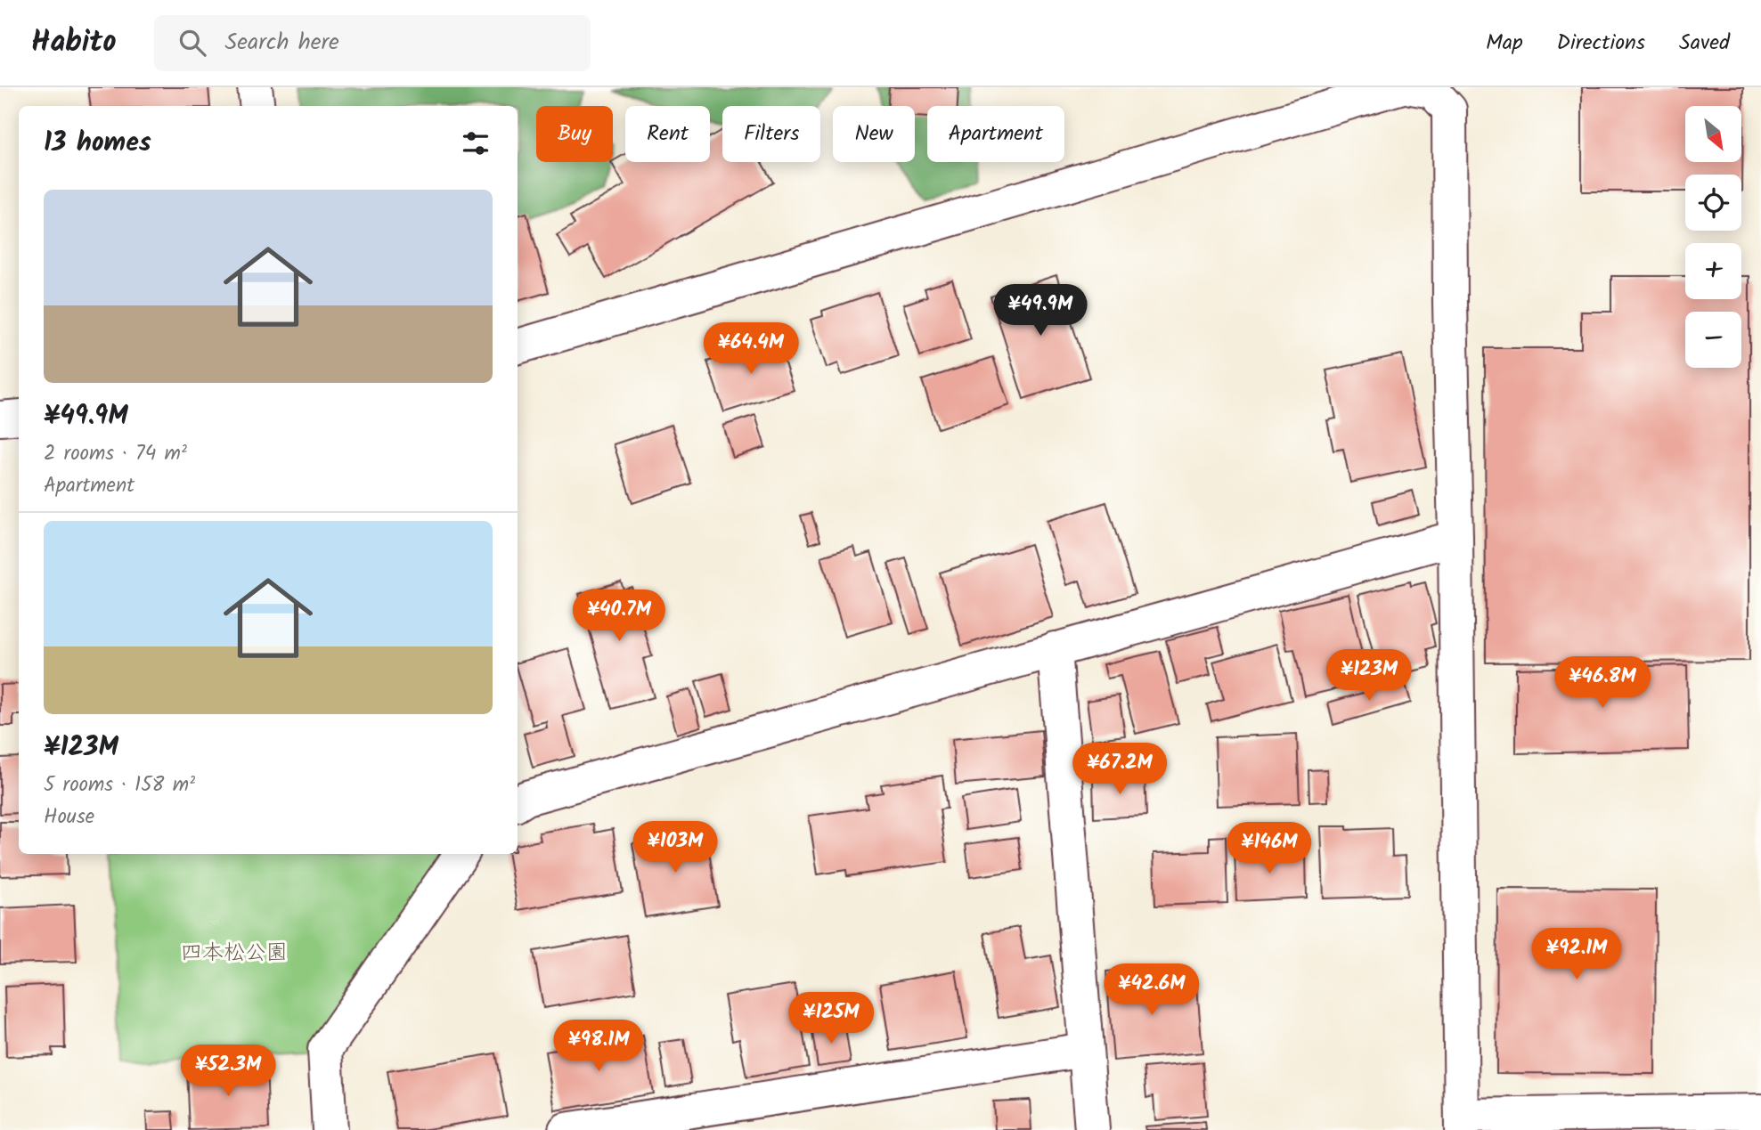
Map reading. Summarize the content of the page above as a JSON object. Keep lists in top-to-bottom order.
{
  "parks": ["四本松公園"],
  "north": "bottom right",
  "page": {
    "header": "Habito",
    "search": "Search here",
    "nav": ["Map", "Directions", "Saved"],
    "map_buttons": ["+", "−"],
    "chip": [
      "Buy",
      "Rent",
      "Filters",
      "New",
      "Apartment"
    ],
    "heading": "13 homes",
    "list": [
      {
        "name": "¥49.9M",
        "note": "2 rooms · 74 m² · Apartment"
      },
      {
        "name": "¥123M",
        "note": "5 rooms · 158 m² · House"
      }
    ],
    "price": [
      "¥49.9M",
      "¥64.4M",
      "¥40.7M",
      "¥123M",
      "¥46.8M",
      "¥67.2M",
      "¥103M",
      "¥146M",
      "¥92.1M",
      "¥42.6M",
      "¥125M",
      "¥98.1M",
      "¥52.3M"
    ]
  }
}
